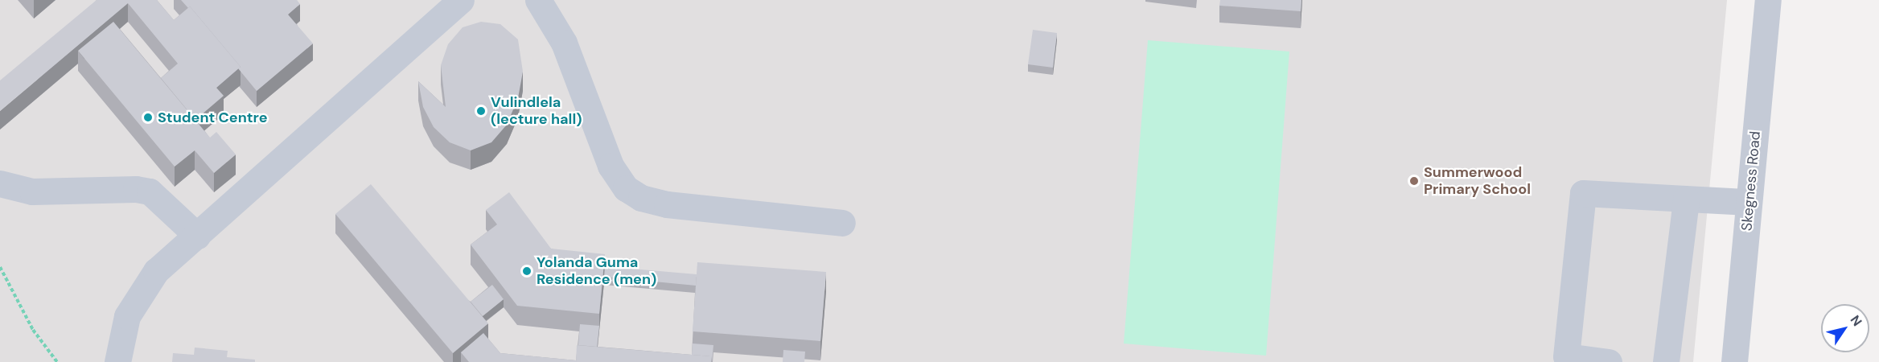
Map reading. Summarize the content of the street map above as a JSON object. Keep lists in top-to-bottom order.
{
  "streets": {
    "street": ["Skegness Road"]
  },
  "places": [
    "Vulindlela (lecture hall)",
    "Student Centre",
    "Summerwood Primary School",
    "Yolanda Guma Residence (men)"
  ],
  "north": "top right"
}
